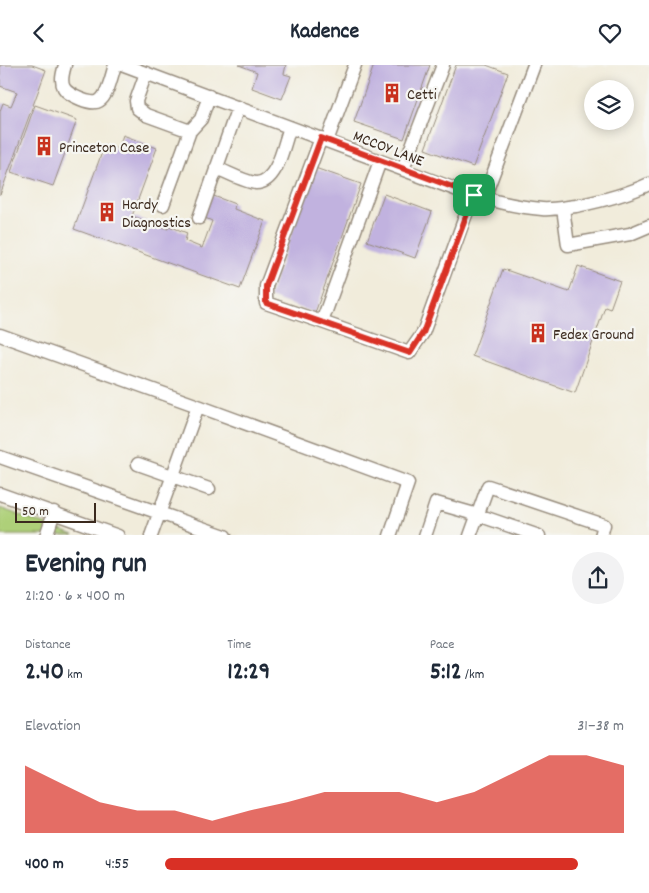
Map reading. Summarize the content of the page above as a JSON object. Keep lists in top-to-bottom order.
{
  "streets": {
    "street": ["MCCOY LANE"]
  },
  "places": {
    "building": [
      "Cetti",
      "Princeton Case",
      "Hardy Diagnostics",
      "Fedex Ground"
    ]
  },
  "scale_bar": "50 m",
  "page": {
    "header": "Kadence",
    "scale": "50 m",
    "heading": ["Evening run", "21:20 · 6 × 400 m"],
    "stats": [
      ["Distance", "2.40 km"],
      ["Time", "12:29"],
      ["Pace", "5:12 /km"]
    ],
    "chart": ["Elevation", "31–38 m"],
    "list": [
      {
        "name": "400 m",
        "note": "4:55"
      }
    ]
  }
}
